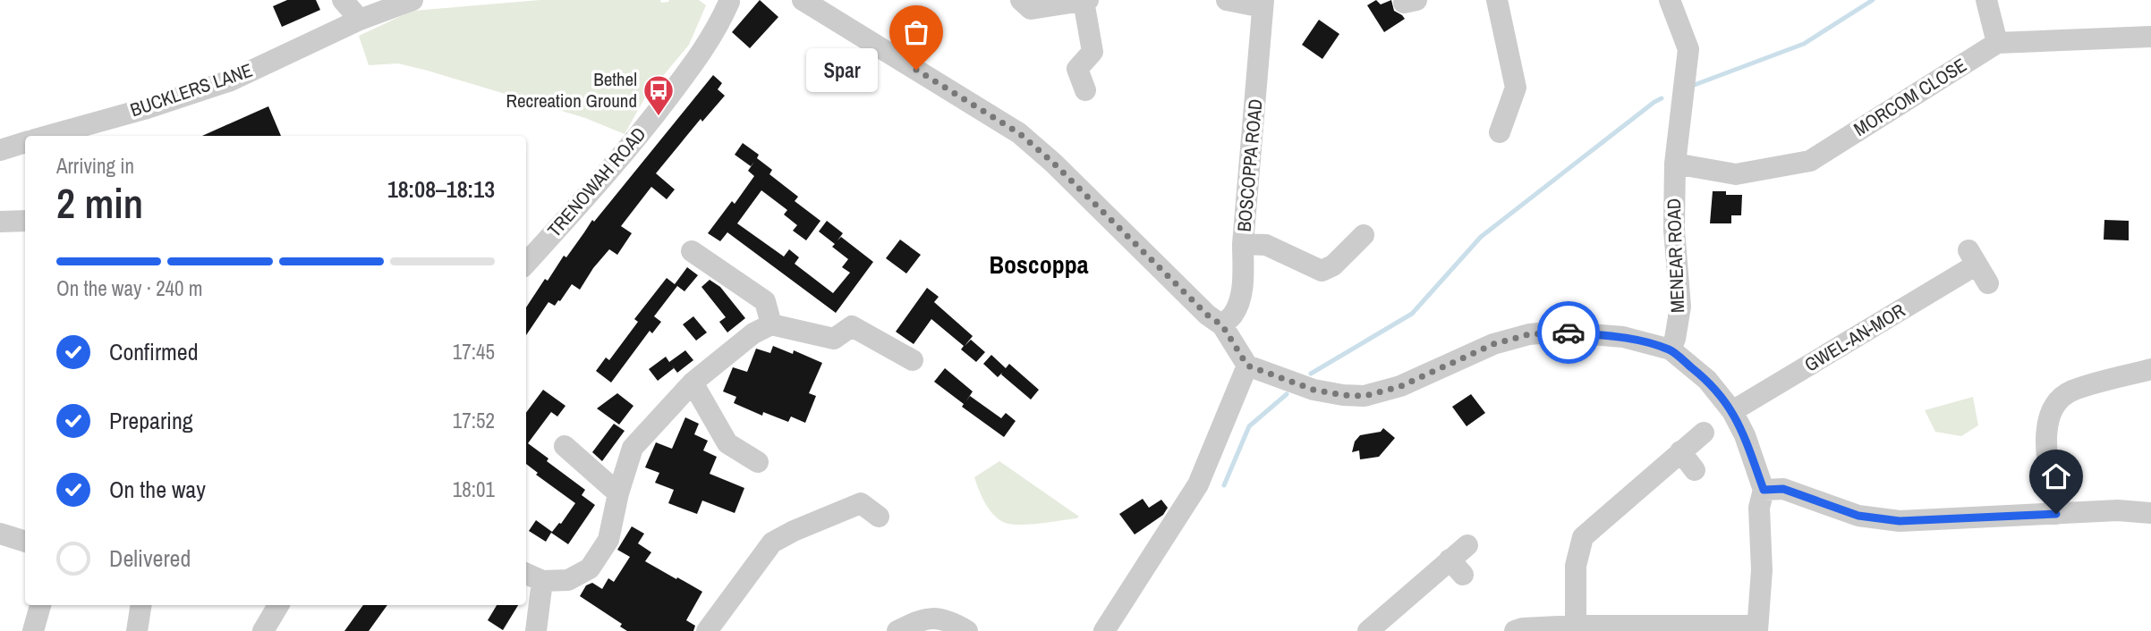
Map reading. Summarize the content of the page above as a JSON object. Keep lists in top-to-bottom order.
{
  "streets": {
    "street": [
      "BUCKLERS LANE",
      "MORCOM CLOSE",
      "BOSCOPPA ROAD",
      "TRENOWAH ROAD",
      "MENEAR ROAD",
      "GWEL-AN-MOR"
    ]
  },
  "crossings": [
    ["MORCOM CLOSE", "MENEAR ROAD"]
  ],
  "districts": ["Boscoppa"],
  "places": {
    "other": ["Spar"],
    "bus stop": ["Bethel Recreation Ground"]
  },
  "page": {
    "bubble": "Spar",
    "heading": ["2 min", "Arriving in", "18:08–18:13"],
    "bar": "On the way · 240 m",
    "list": [
      ["Confirmed", "17:45"],
      ["Preparing", "17:52"],
      ["On the way", "18:01"],
      "Delivered"
    ]
  }
}
